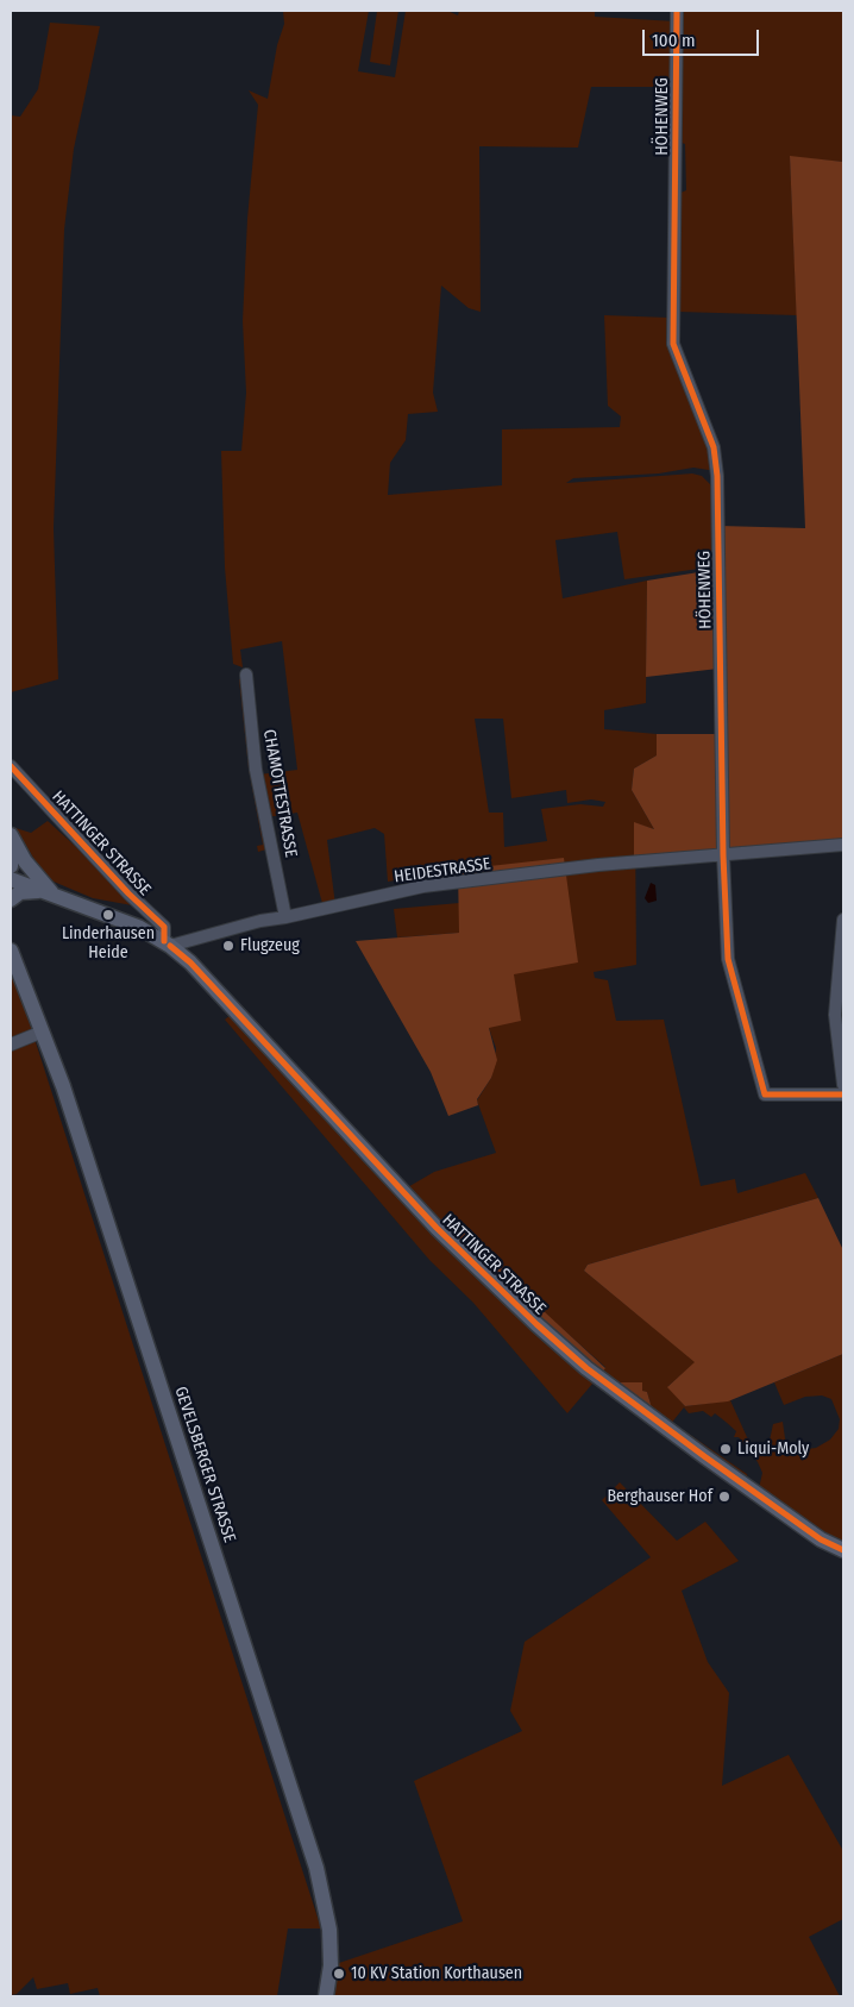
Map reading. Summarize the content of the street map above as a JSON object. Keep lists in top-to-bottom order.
{
  "streets": {
    "main road": ["HATTINGER STRASSE", "GEVELSBERGER STRASSE"],
    "street": ["HÖHENWEG", "CHAMOTTESTRASSE", "HEIDESTRASSE"]
  },
  "crossings": [
    ["HÖHENWEG", "HEIDESTRASSE"],
    ["CHAMOTTESTRASSE", "HEIDESTRASSE"],
    ["HATTINGER STRASSE", "HEIDESTRASSE"]
  ],
  "places": [
    "Linderhausen Heide",
    "Flugzeug",
    "Liqui-Moly",
    "Berghauser Hof",
    "10 KV Station Korthausen"
  ],
  "scale_bar": "100 m"
}
